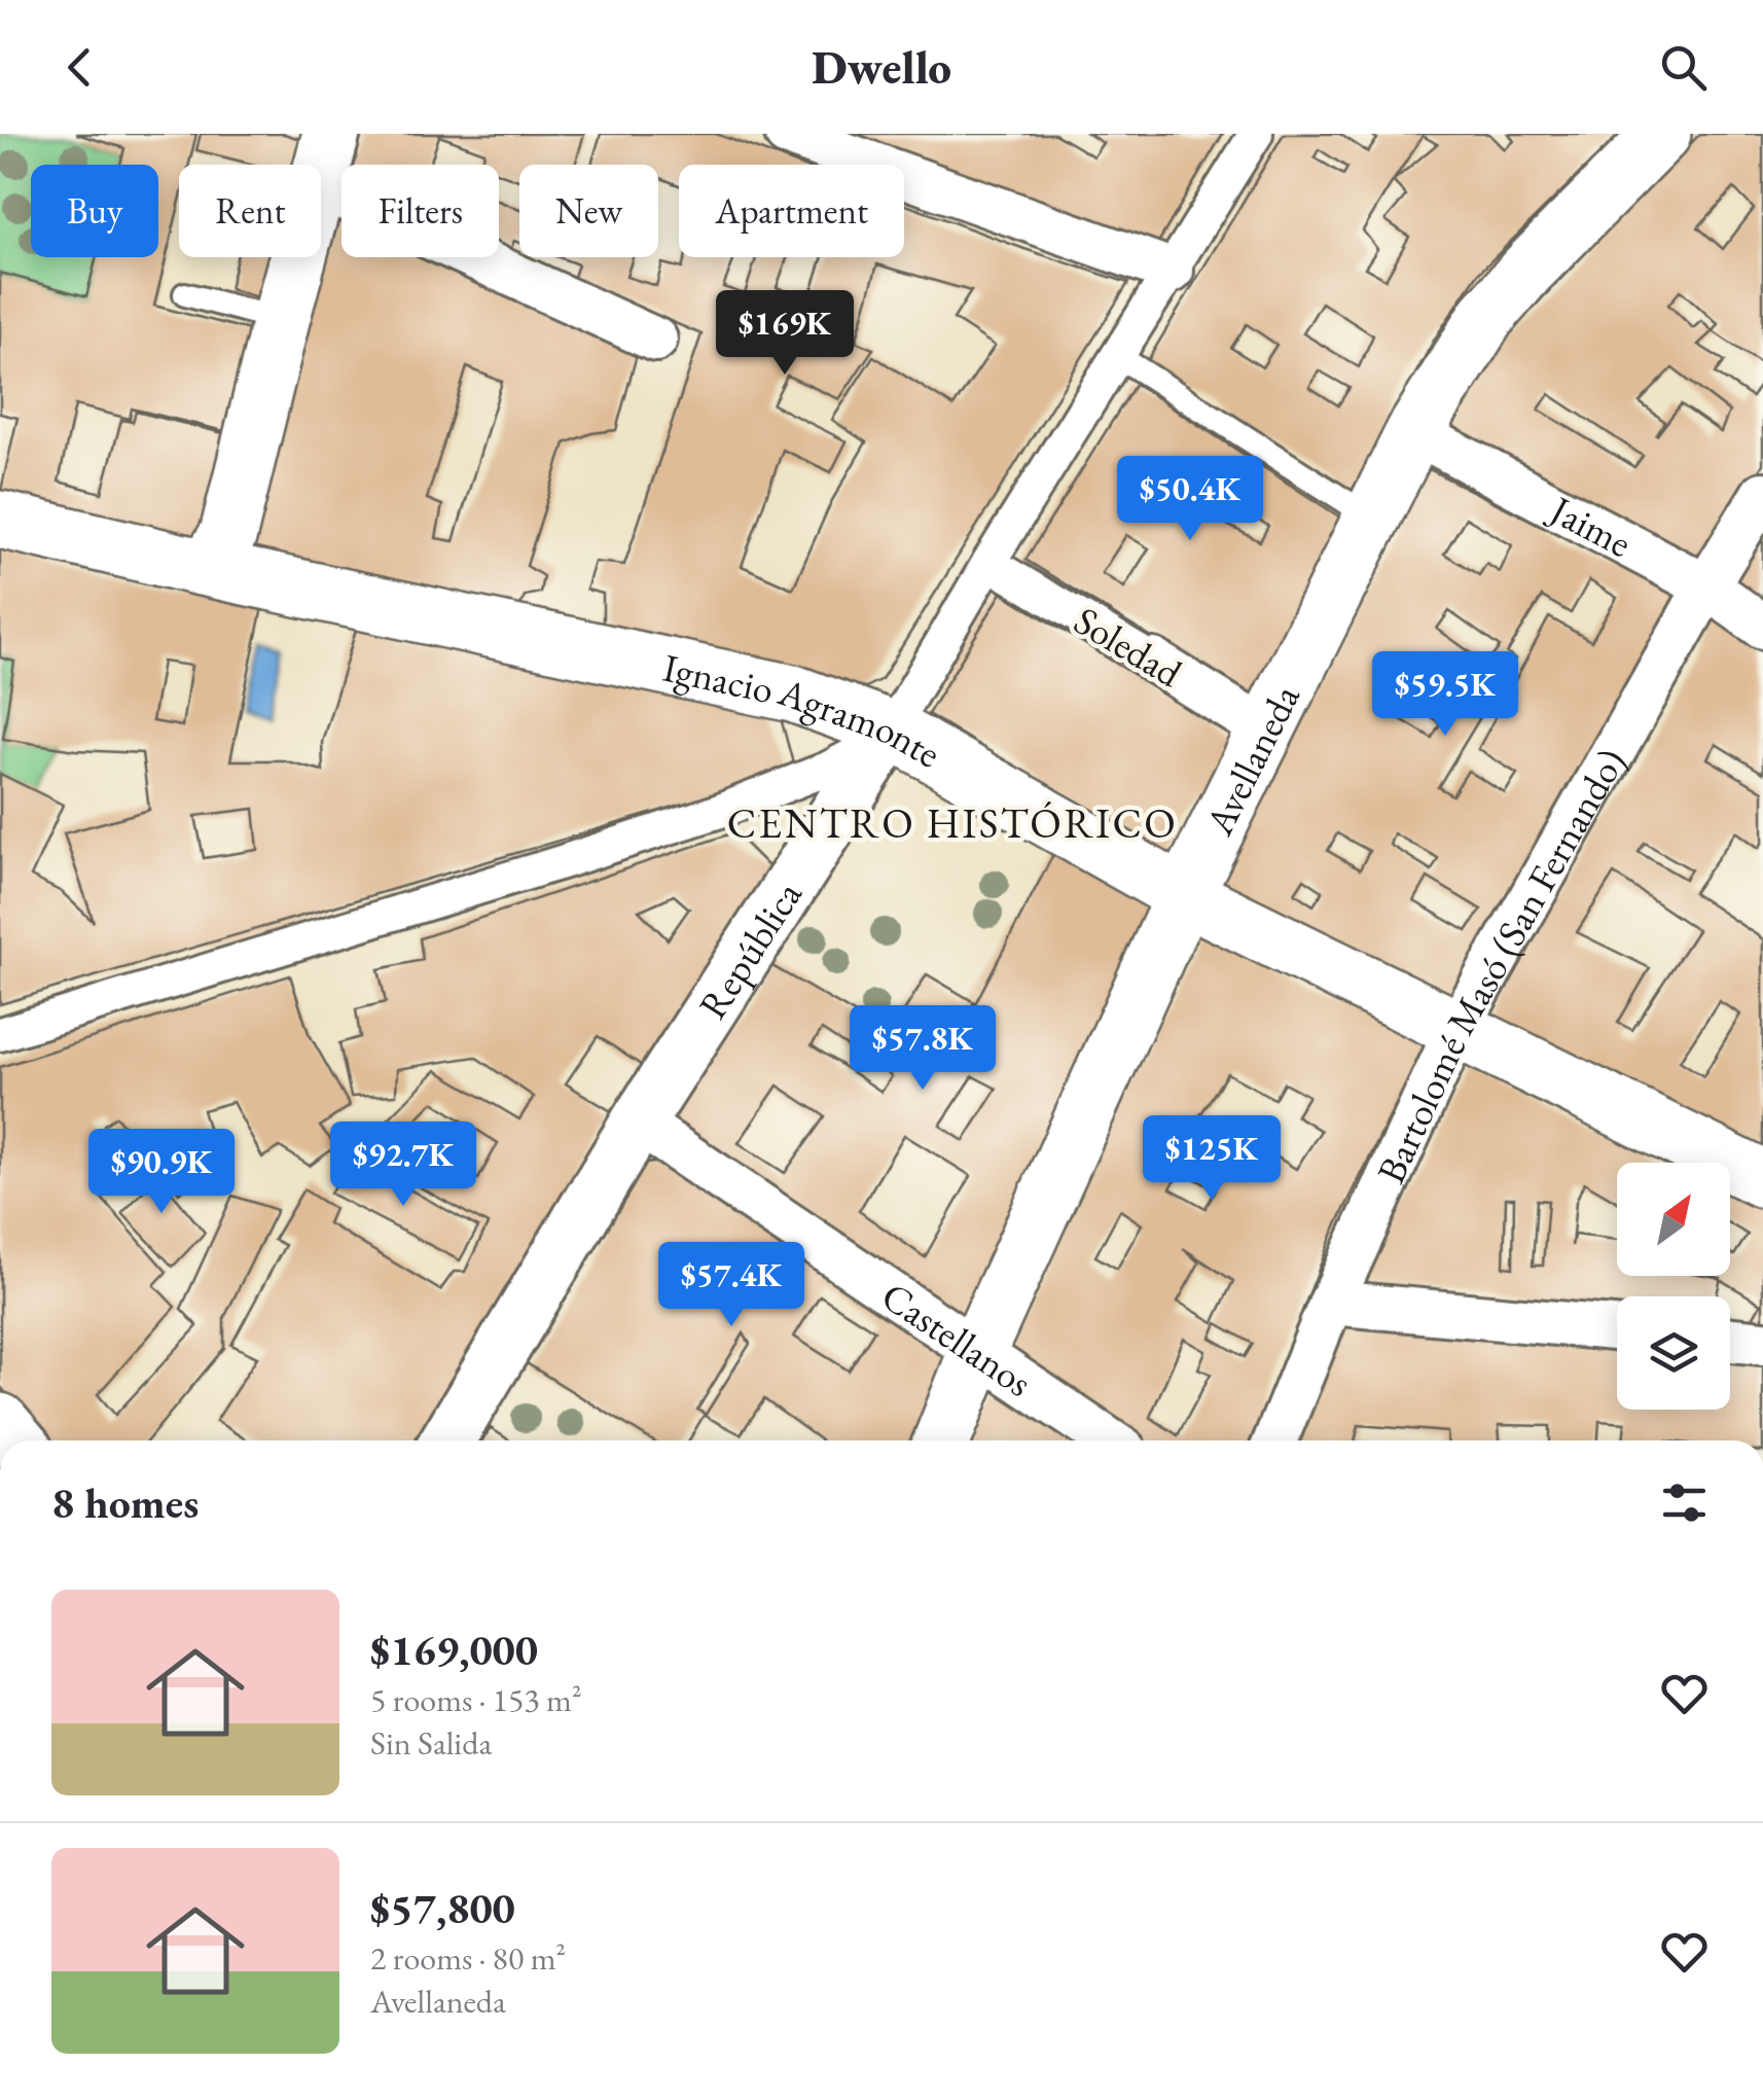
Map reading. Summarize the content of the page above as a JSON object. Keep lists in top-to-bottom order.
{
  "streets": {
    "main road": ["Ignacio Agramonte", "Avellaneda"],
    "street": [
      "Jaime",
      "Soledad",
      "República",
      "Bartolomé Masó (San Fernando)",
      "Castellanos"
    ]
  },
  "crossings": [
    ["Jaime", "Avellaneda"],
    ["Jaime", "Bartolomé Masó (San Fernando)"],
    ["Soledad", "Avellaneda"],
    ["Soledad", "República"],
    ["Ignacio Agramonte", "Avellaneda"],
    ["Ignacio Agramonte", "República"],
    ["Ignacio Agramonte", "Bartolomé Masó (San Fernando)"],
    ["Avellaneda", "Castellanos"],
    ["República", "Castellanos"]
  ],
  "districts": ["CENTRO HISTÓRICO"],
  "north": "top right",
  "page": {
    "header": "Dwello",
    "chip": [
      "Buy",
      "Rent",
      "Filters",
      "New",
      "Apartment"
    ],
    "price": [
      "$169K",
      "$50.4K",
      "$59.5K",
      "$57.8K",
      "$125K",
      "$92.7K",
      "$90.9K",
      "$57.4K"
    ],
    "heading": "8 homes",
    "list": [
      {
        "name": "$169,000",
        "note": "5 rooms · 153 m² · Sin Salida"
      },
      {
        "name": "$57,800",
        "note": "2 rooms · 80 m² · Avellaneda"
      }
    ]
  }
}
